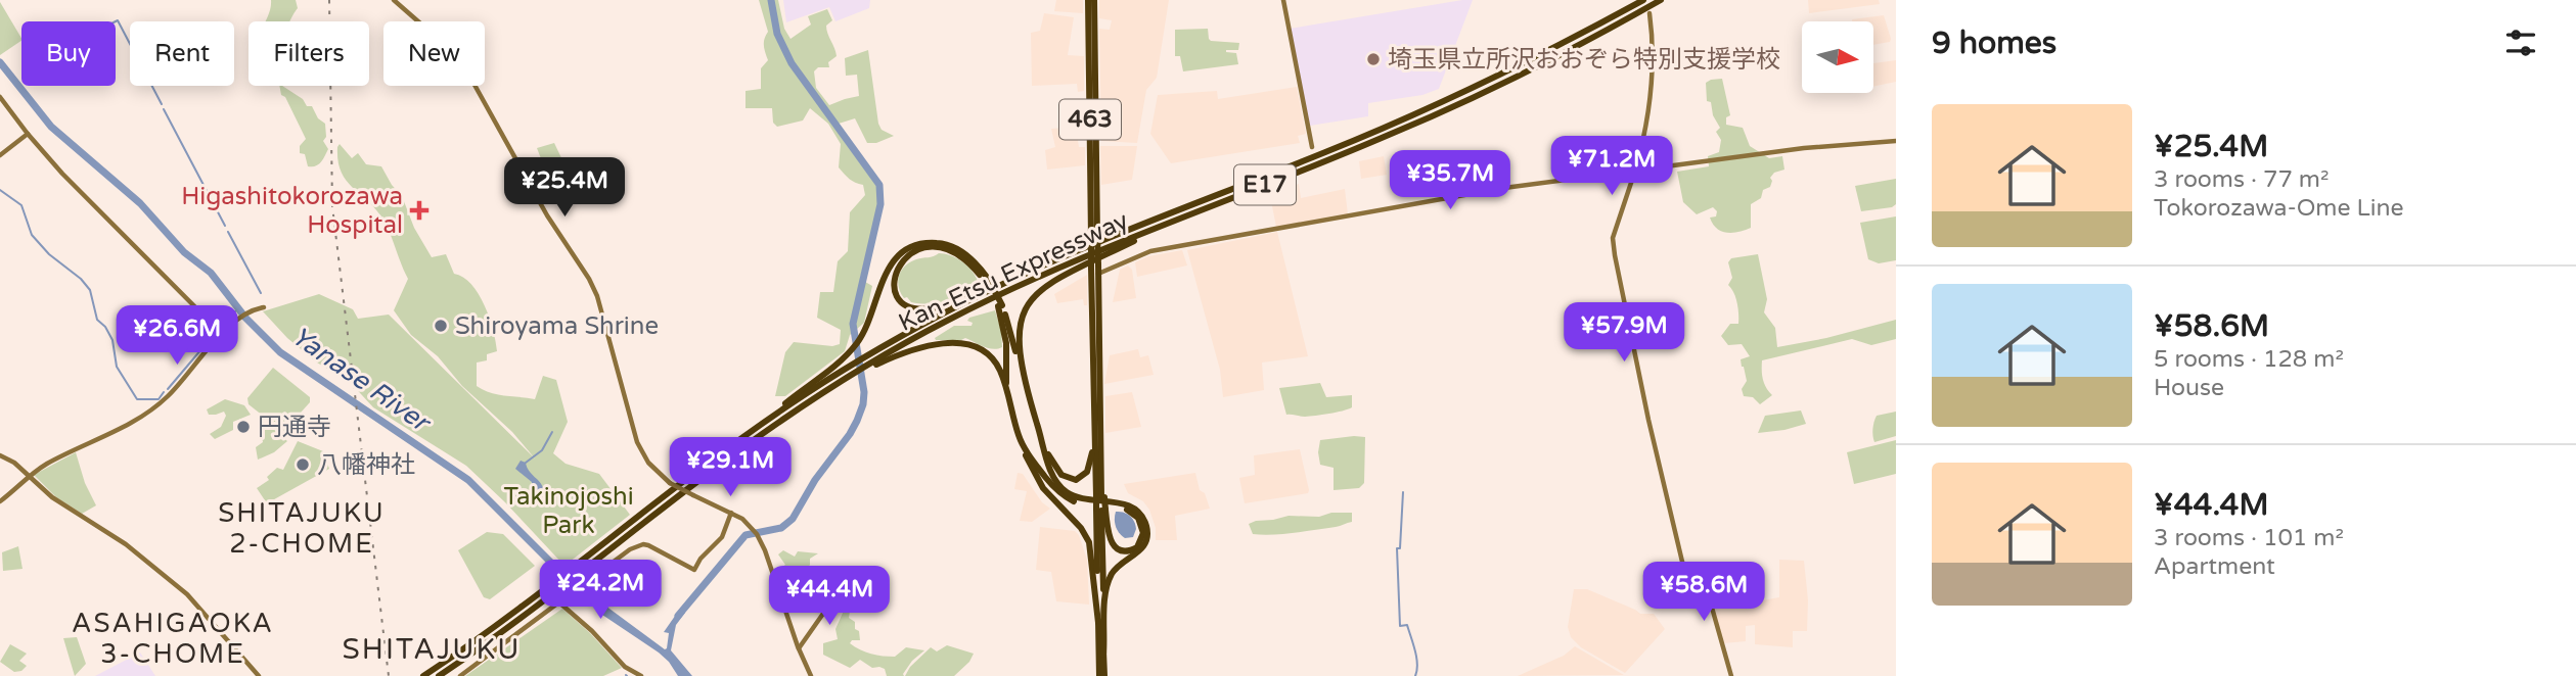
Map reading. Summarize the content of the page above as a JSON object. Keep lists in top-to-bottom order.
{
  "streets": {
    "highway": ["463", "E17", "Kan-Etsu Expressway"]
  },
  "districts": ["SHITAJUKU 2-CHOME", "ASAHIGAOKA 3-CHOME", "SHITAJUKU"],
  "water": ["Yanase River"],
  "parks": ["Takinojoshi Park"],
  "places": {
    "other": [
      "埼玉県立所沢おおぞら特別支援学校",
      "Shiroyama Shrine",
      "円通寺",
      "八幡神社"
    ],
    "health": ["Higashitokorozawa Hospital"]
  },
  "north": "right",
  "page": {
    "heading": "9 homes",
    "chip": [
      "Buy",
      "Rent",
      "Filters",
      "New"
    ],
    "list": [
      {
        "name": "¥25.4M",
        "note": "3 rooms · 77 m² · Tokorozawa-Ome Line"
      },
      {
        "name": "¥58.6M",
        "note": "5 rooms · 128 m² · House"
      },
      {
        "name": "¥44.4M",
        "note": "3 rooms · 101 m² · Apartment"
      }
    ],
    "price": [
      "¥71.2M",
      "¥35.7M",
      "¥25.4M",
      "¥57.9M",
      "¥26.6M",
      "¥29.1M",
      "¥24.2M",
      "¥58.6M",
      "¥44.4M"
    ]
  }
}
